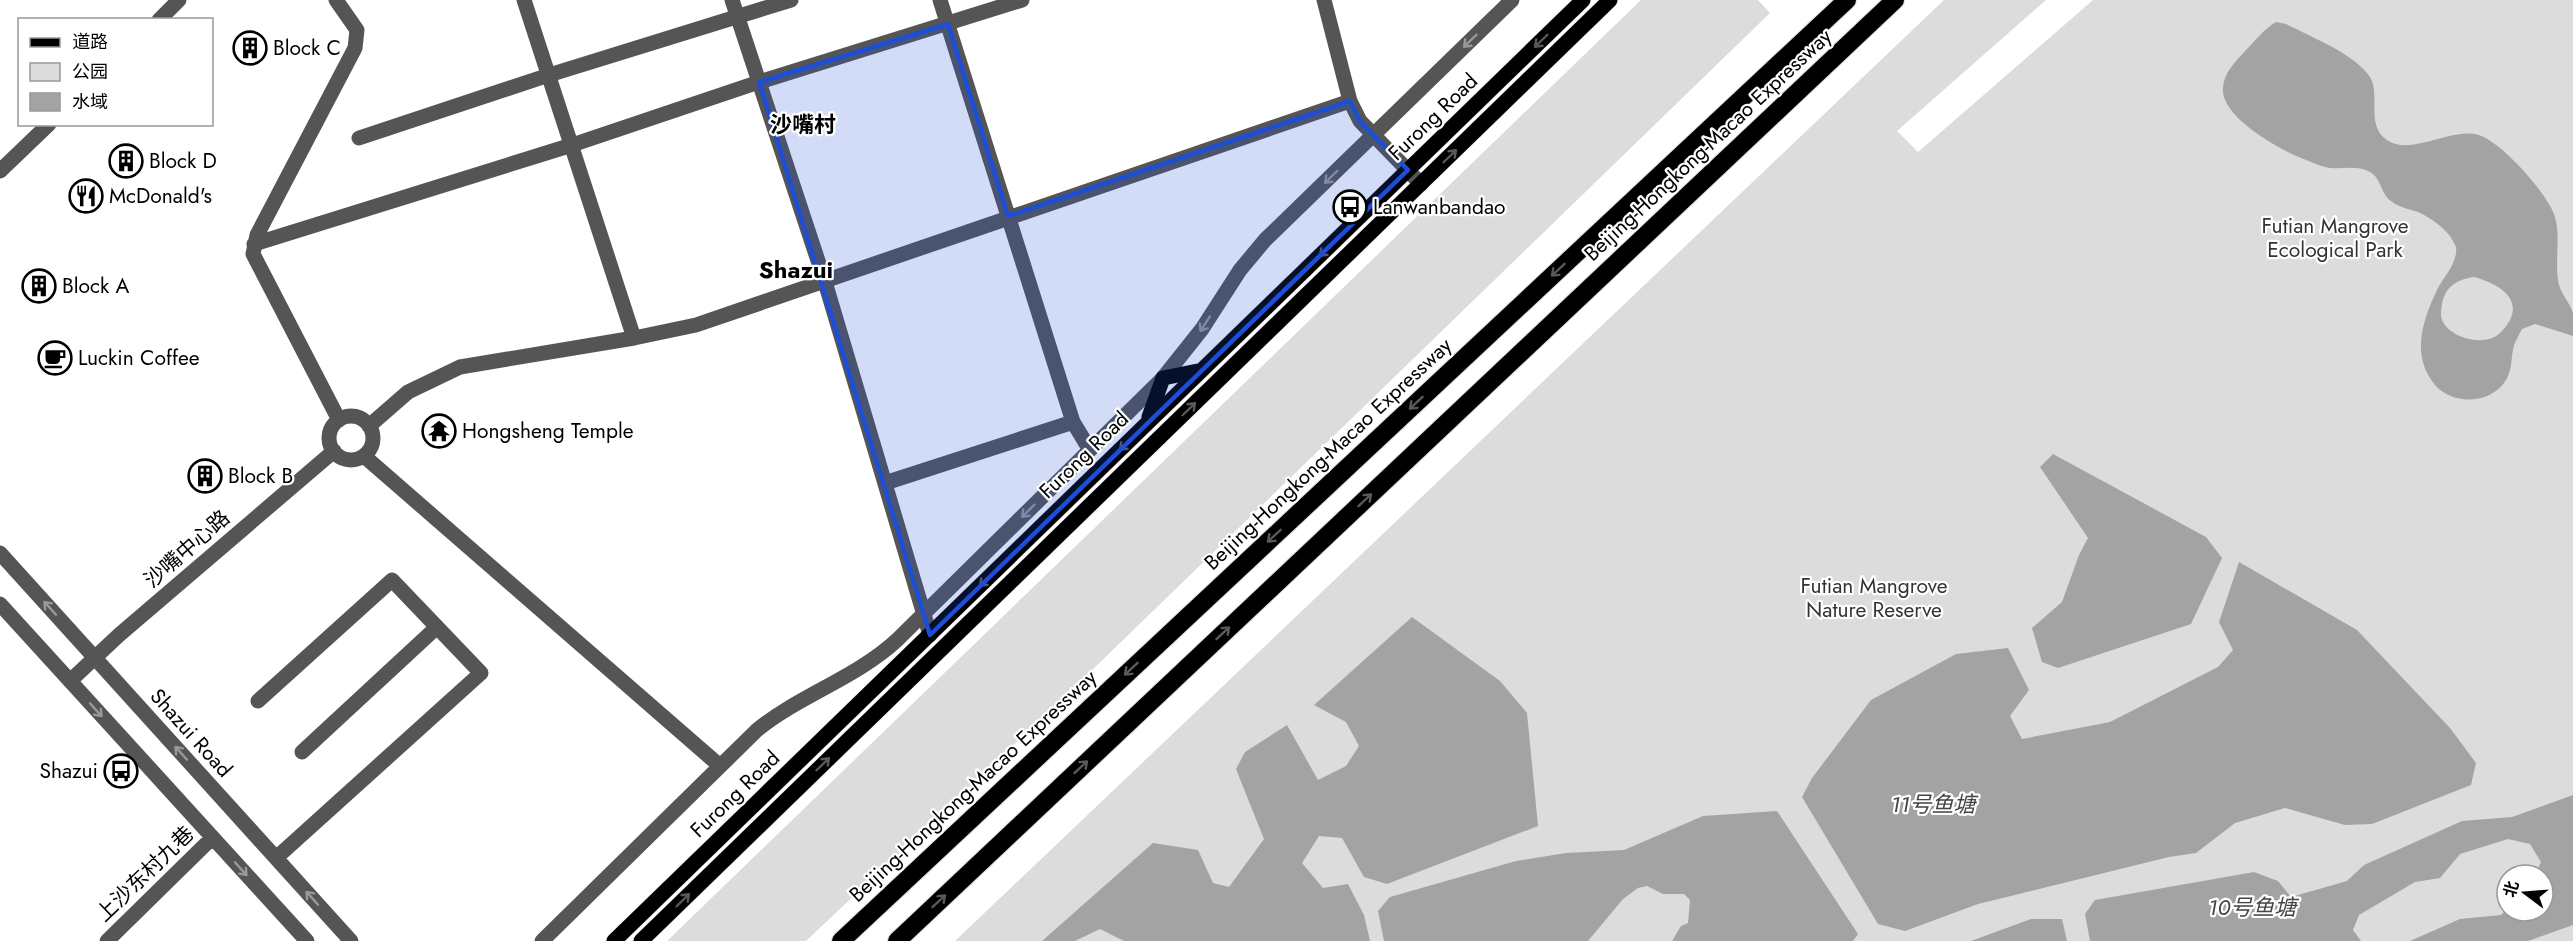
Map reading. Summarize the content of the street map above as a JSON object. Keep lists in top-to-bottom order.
{
  "streets": {
    "highway": ["Beijing-Hongkong-Macao Expressway"],
    "main road": ["Furong Road"],
    "street": ["沙嘴中心路", "Shazui Road", "上沙东村九巷"]
  },
  "crossings": [
    ["沙嘴中心路", "Shazui Road"]
  ],
  "districts": ["沙嘴村", "Shazui"],
  "water": ["11号鱼塘", "10号鱼塘"],
  "parks": ["Futian Mangrove Ecological Park", "Futian Mangrove Nature Reserve"],
  "places": {
    "building": [
      "Block C",
      "Block D",
      "Block A",
      "Block B"
    ],
    "restaurant": ["McDonald's"],
    "bus stop": ["Lanwanbandao", "Shazui"],
    "cafe": ["Luckin Coffee"],
    "temple": ["Hongsheng Temple"]
  },
  "legend": ["道路", "公园", "水域"],
  "north": "left"
}
